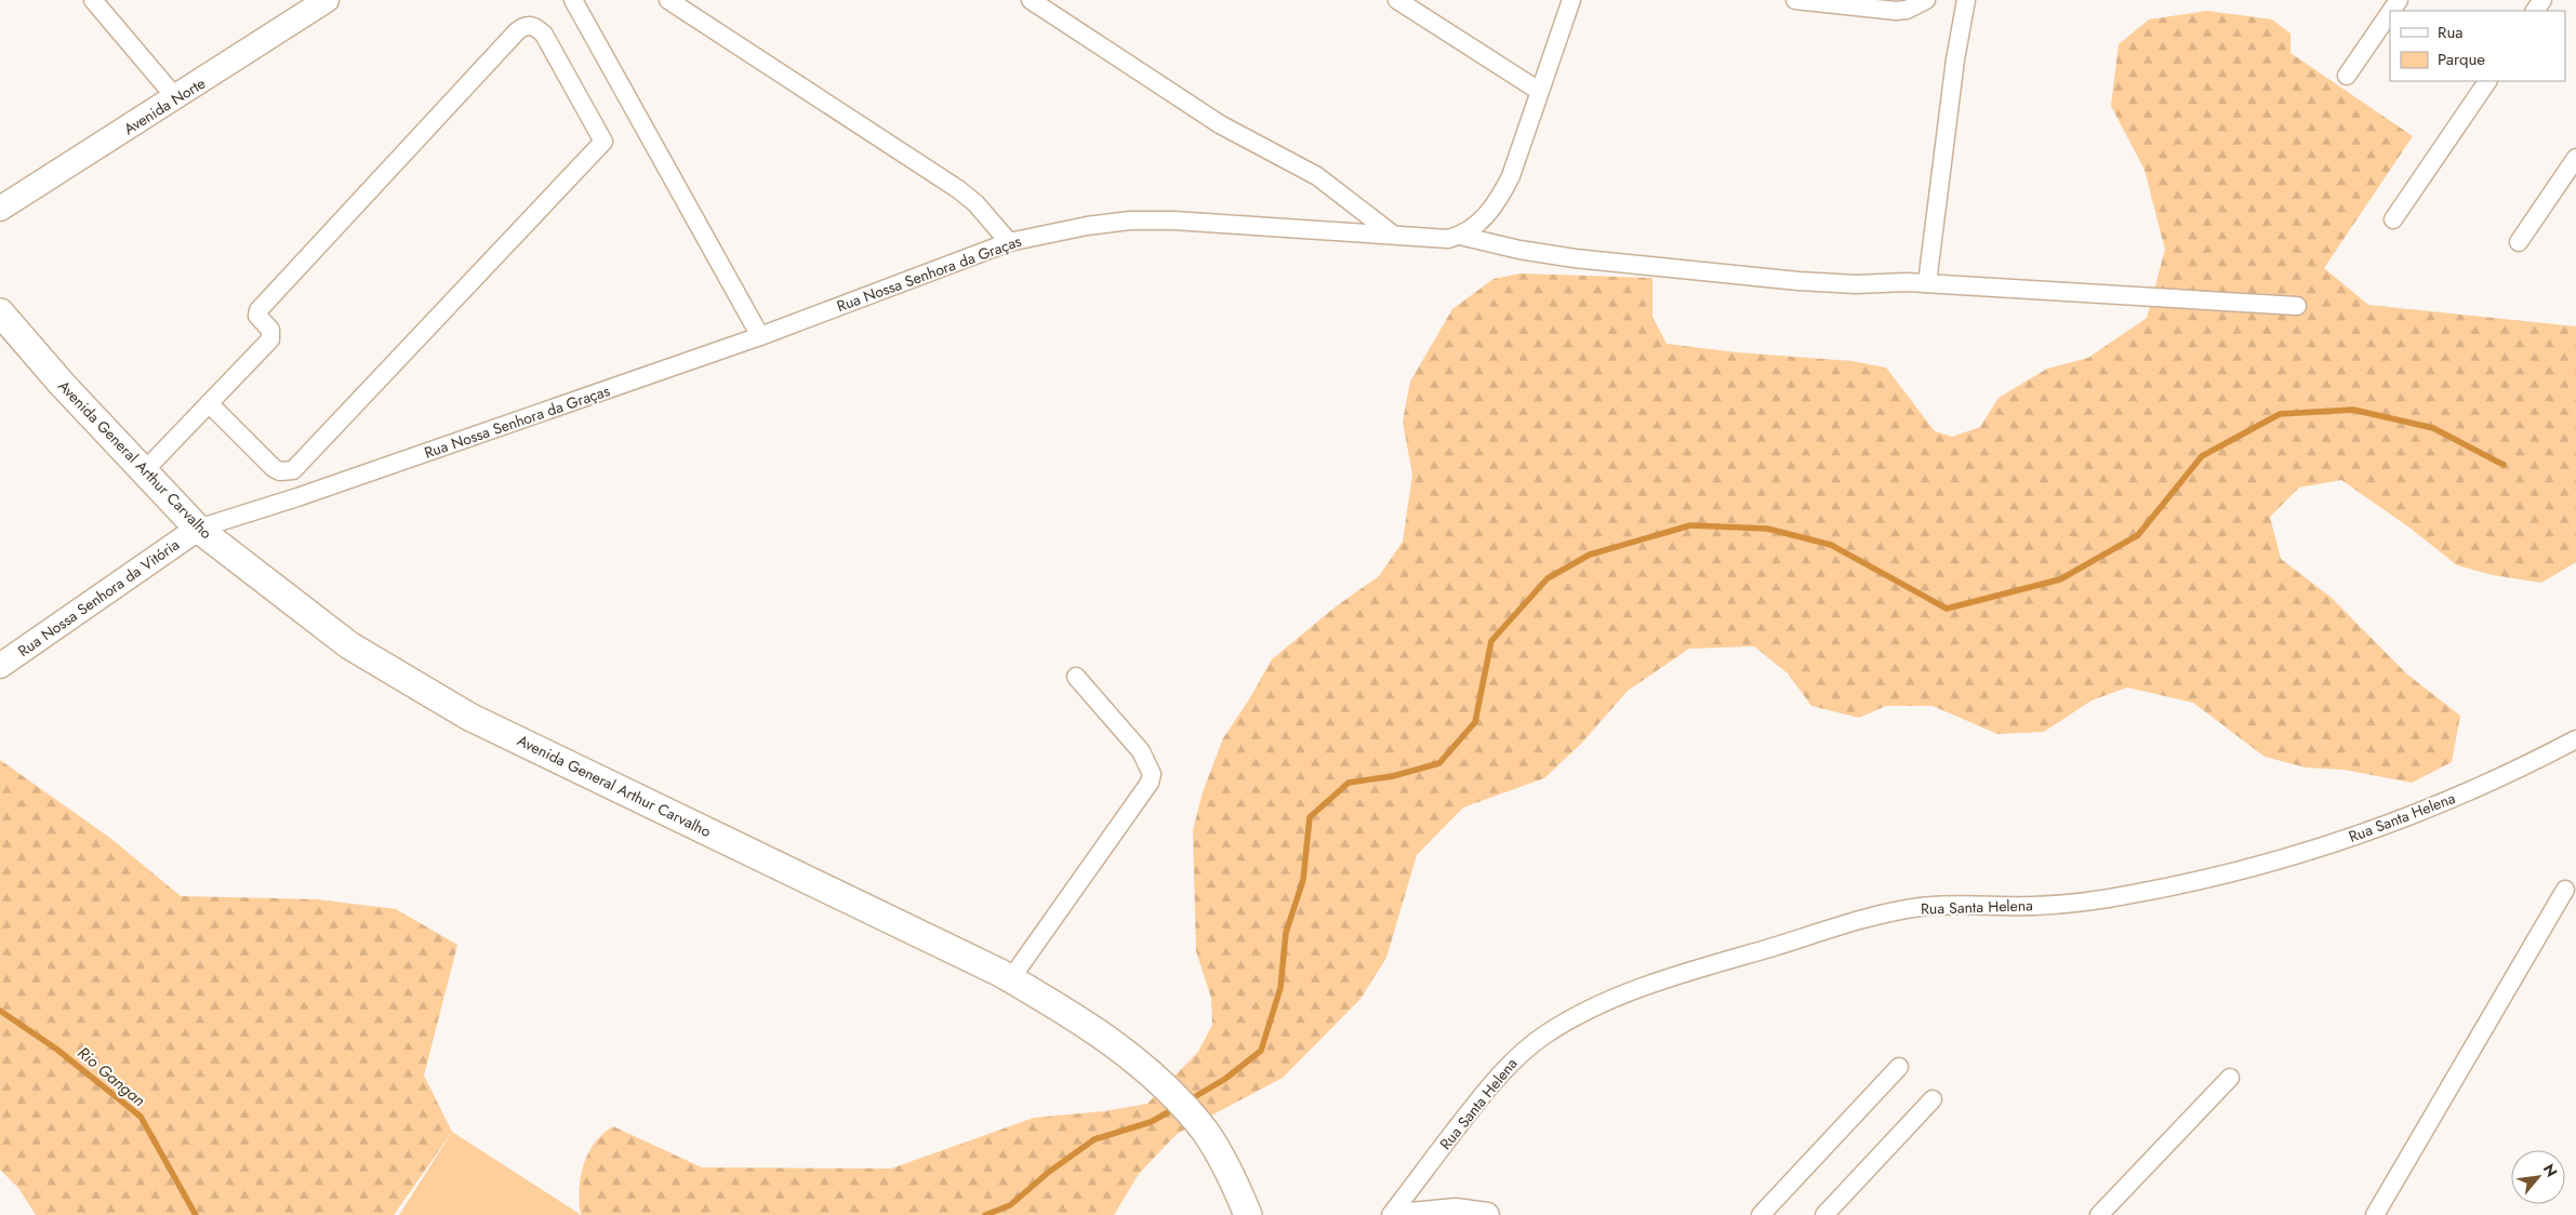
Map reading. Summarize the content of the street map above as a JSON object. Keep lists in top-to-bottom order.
{
  "streets": {
    "main road": ["Avenida Norte", "Avenida General Arthur Carvalho", "Rua Nossa Senhora da Vitória"],
    "street": ["Rua Nossa Senhora da Graças", "Rua Santa Helena"]
  },
  "crossings": [
    ["Rua Nossa Senhora da Graças", "Avenida General Arthur Carvalho"],
    ["Rua Nossa Senhora da Graças", "Rua Nossa Senhora da Vitória"],
    ["Avenida General Arthur Carvalho", "Rua Nossa Senhora da Vitória"]
  ],
  "water": ["Rio Gangan"],
  "legend": ["Rua", "Parque"],
  "north": "top right"
}
